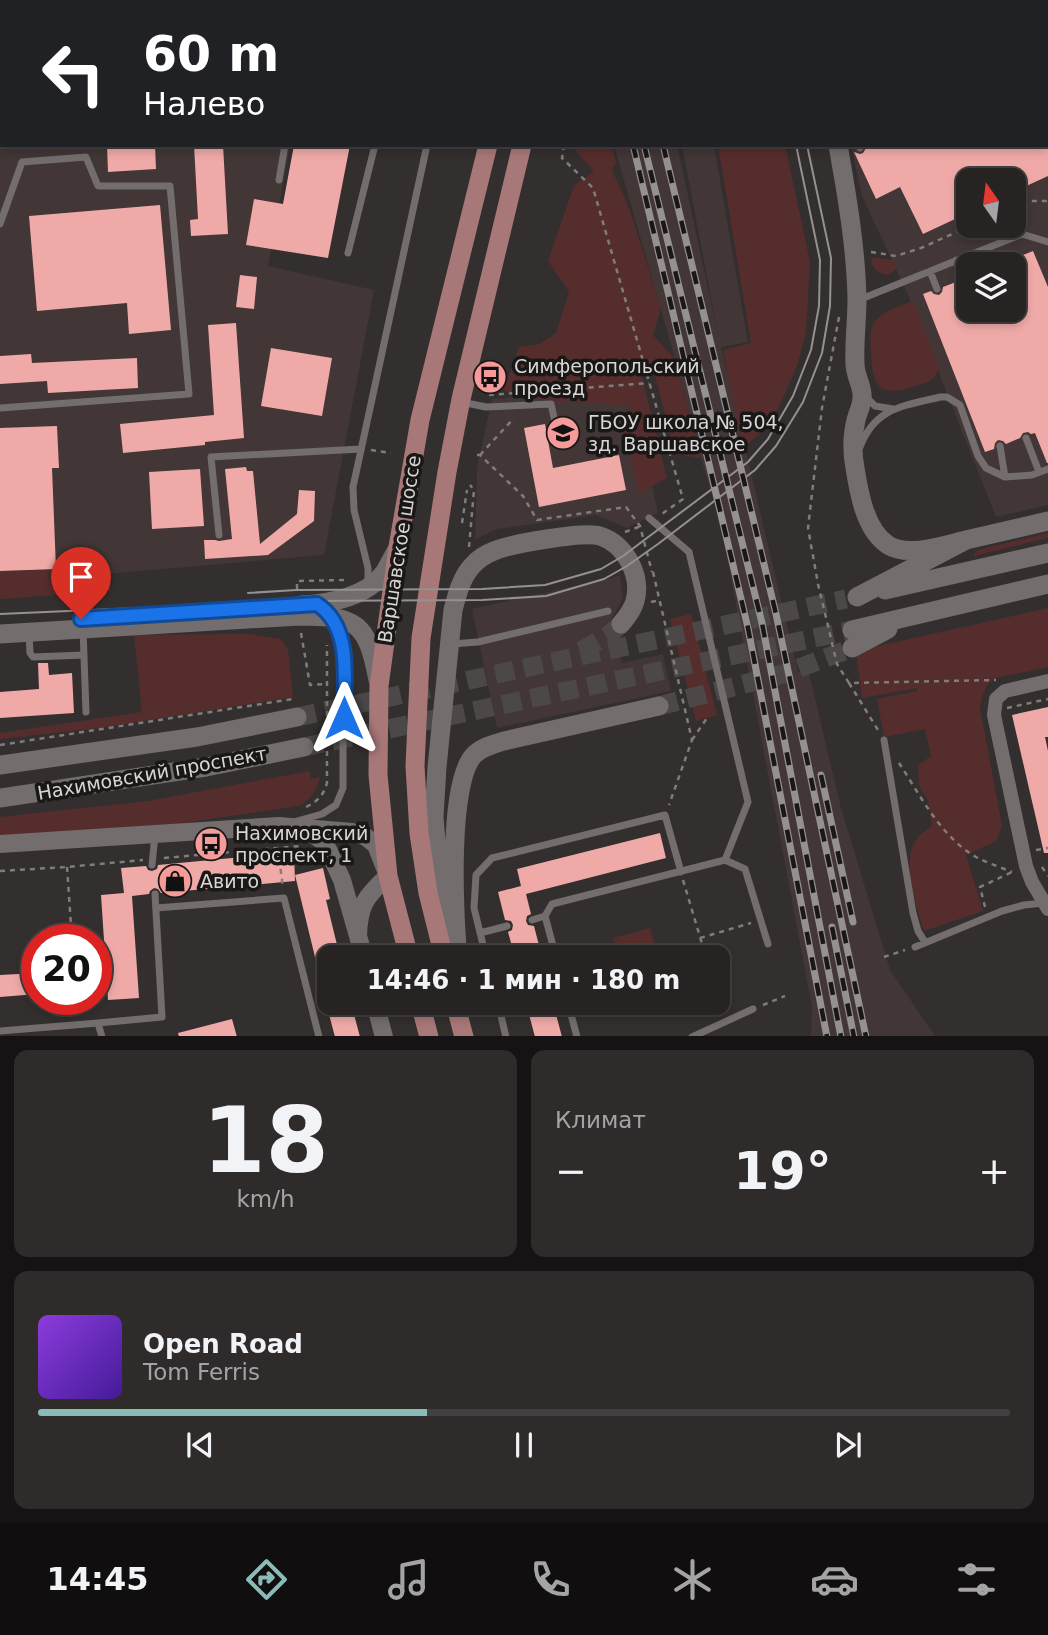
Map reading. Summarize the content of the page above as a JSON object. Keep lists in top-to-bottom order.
{
  "streets": {
    "main road": ["Варшавское шоссе", "Нахимовский проспект"]
  },
  "places": {
    "bus stop": ["Симферопольский проезд", "Нахимовский проспект, 1"],
    "school or university": ["ГБОУ школа № 504, зд. Варшавское"],
    "shop": ["Авито"]
  },
  "north": "top",
  "page": {
    "turn": ["60 m", "Налево"],
    "limit": "20",
    "trip": "14:46 · 1 мин · 180 m",
    "tile": [
      ["18", "km/h"],
      "Климат"
    ],
    "heat": ["−", "19°", "+"],
    "song": ["Open Road", "Tom Ferris"],
    "tabs": "14:45"
  }
}
